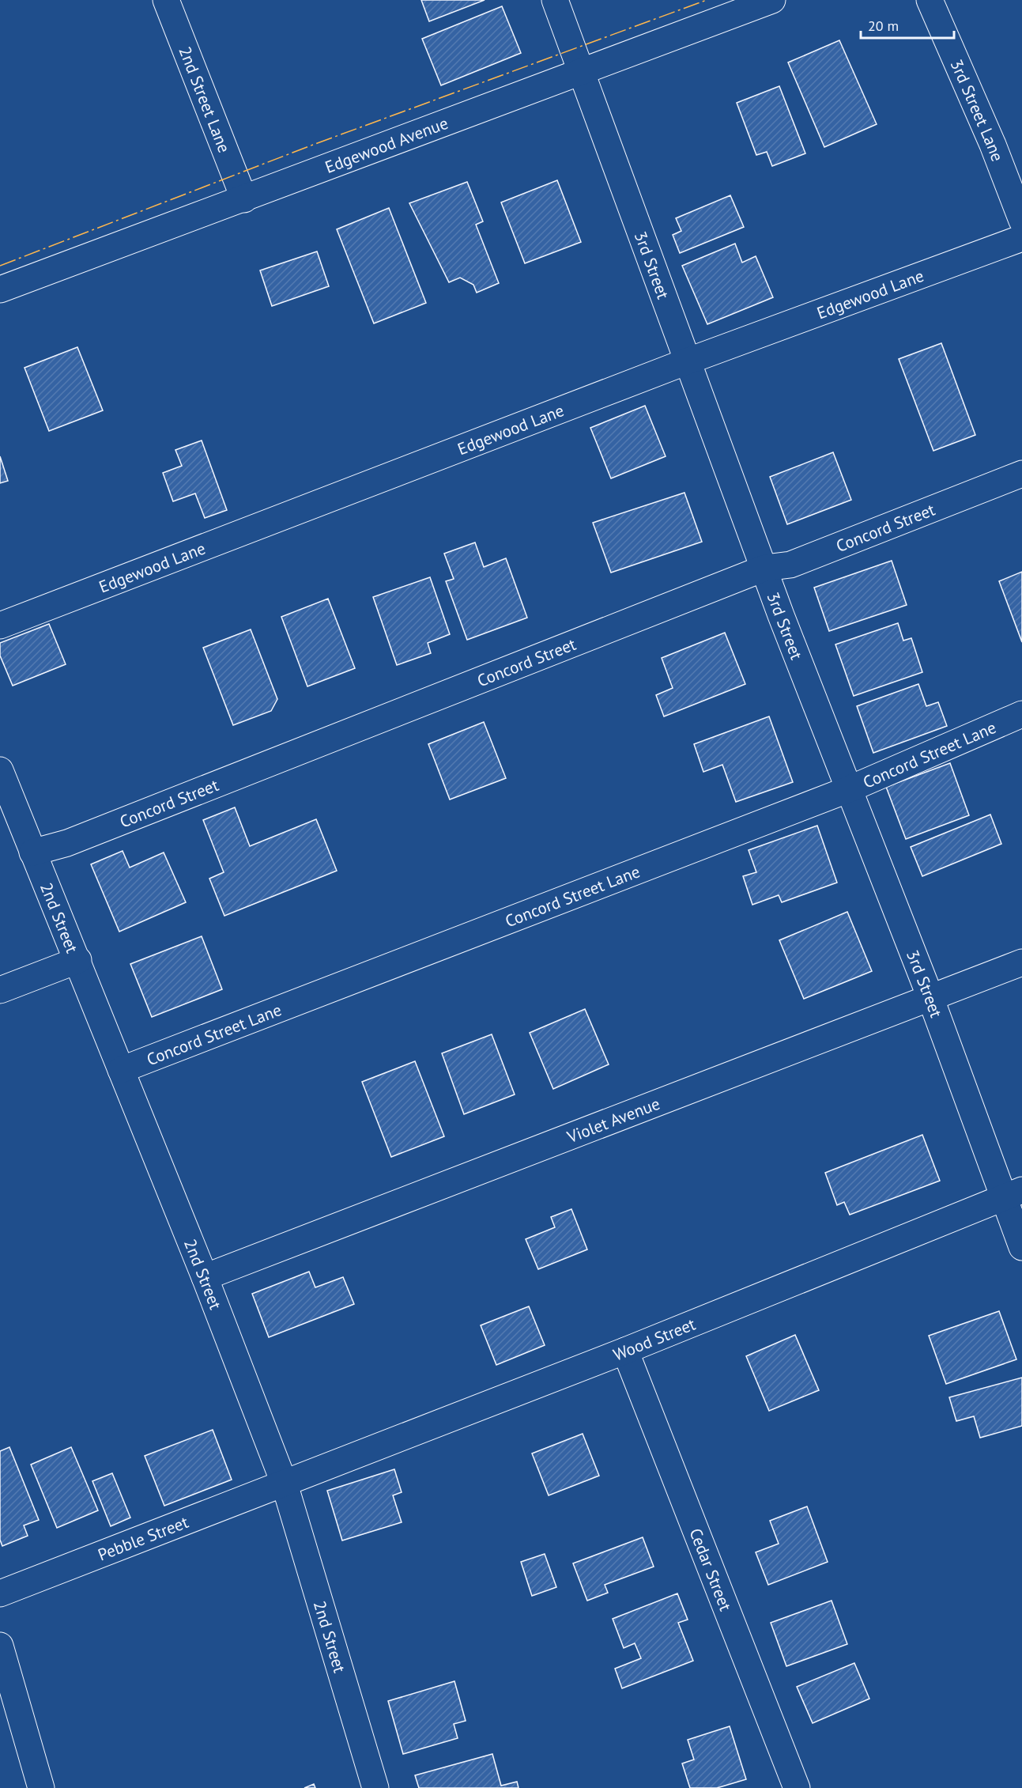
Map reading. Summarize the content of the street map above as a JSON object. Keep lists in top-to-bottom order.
{
  "streets": {
    "street": [
      "2nd Street Lane",
      "3rd Street Lane",
      "Edgewood Avenue",
      "3rd Street",
      "Edgewood Lane",
      "Concord Street",
      "Concord Street Lane",
      "2nd Street",
      "Violet Avenue",
      "Wood Street",
      "Pebble Street",
      "Cedar Street"
    ]
  },
  "crossings": [
    ["2nd Street Lane", "Edgewood Avenue"],
    ["Edgewood Avenue", "3rd Street"],
    ["3rd Street", "Edgewood Lane"],
    ["3rd Street", "Concord Street"],
    ["3rd Street", "Concord Street Lane"],
    ["3rd Street", "Violet Avenue"],
    ["3rd Street", "Wood Street"],
    ["Concord Street", "2nd Street"],
    ["Concord Street Lane", "2nd Street"],
    ["2nd Street", "Violet Avenue"],
    ["2nd Street", "Wood Street"],
    ["2nd Street", "Pebble Street"],
    ["Wood Street", "Pebble Street"],
    ["Wood Street", "Cedar Street"]
  ],
  "scale_bar": "20 m"
}
